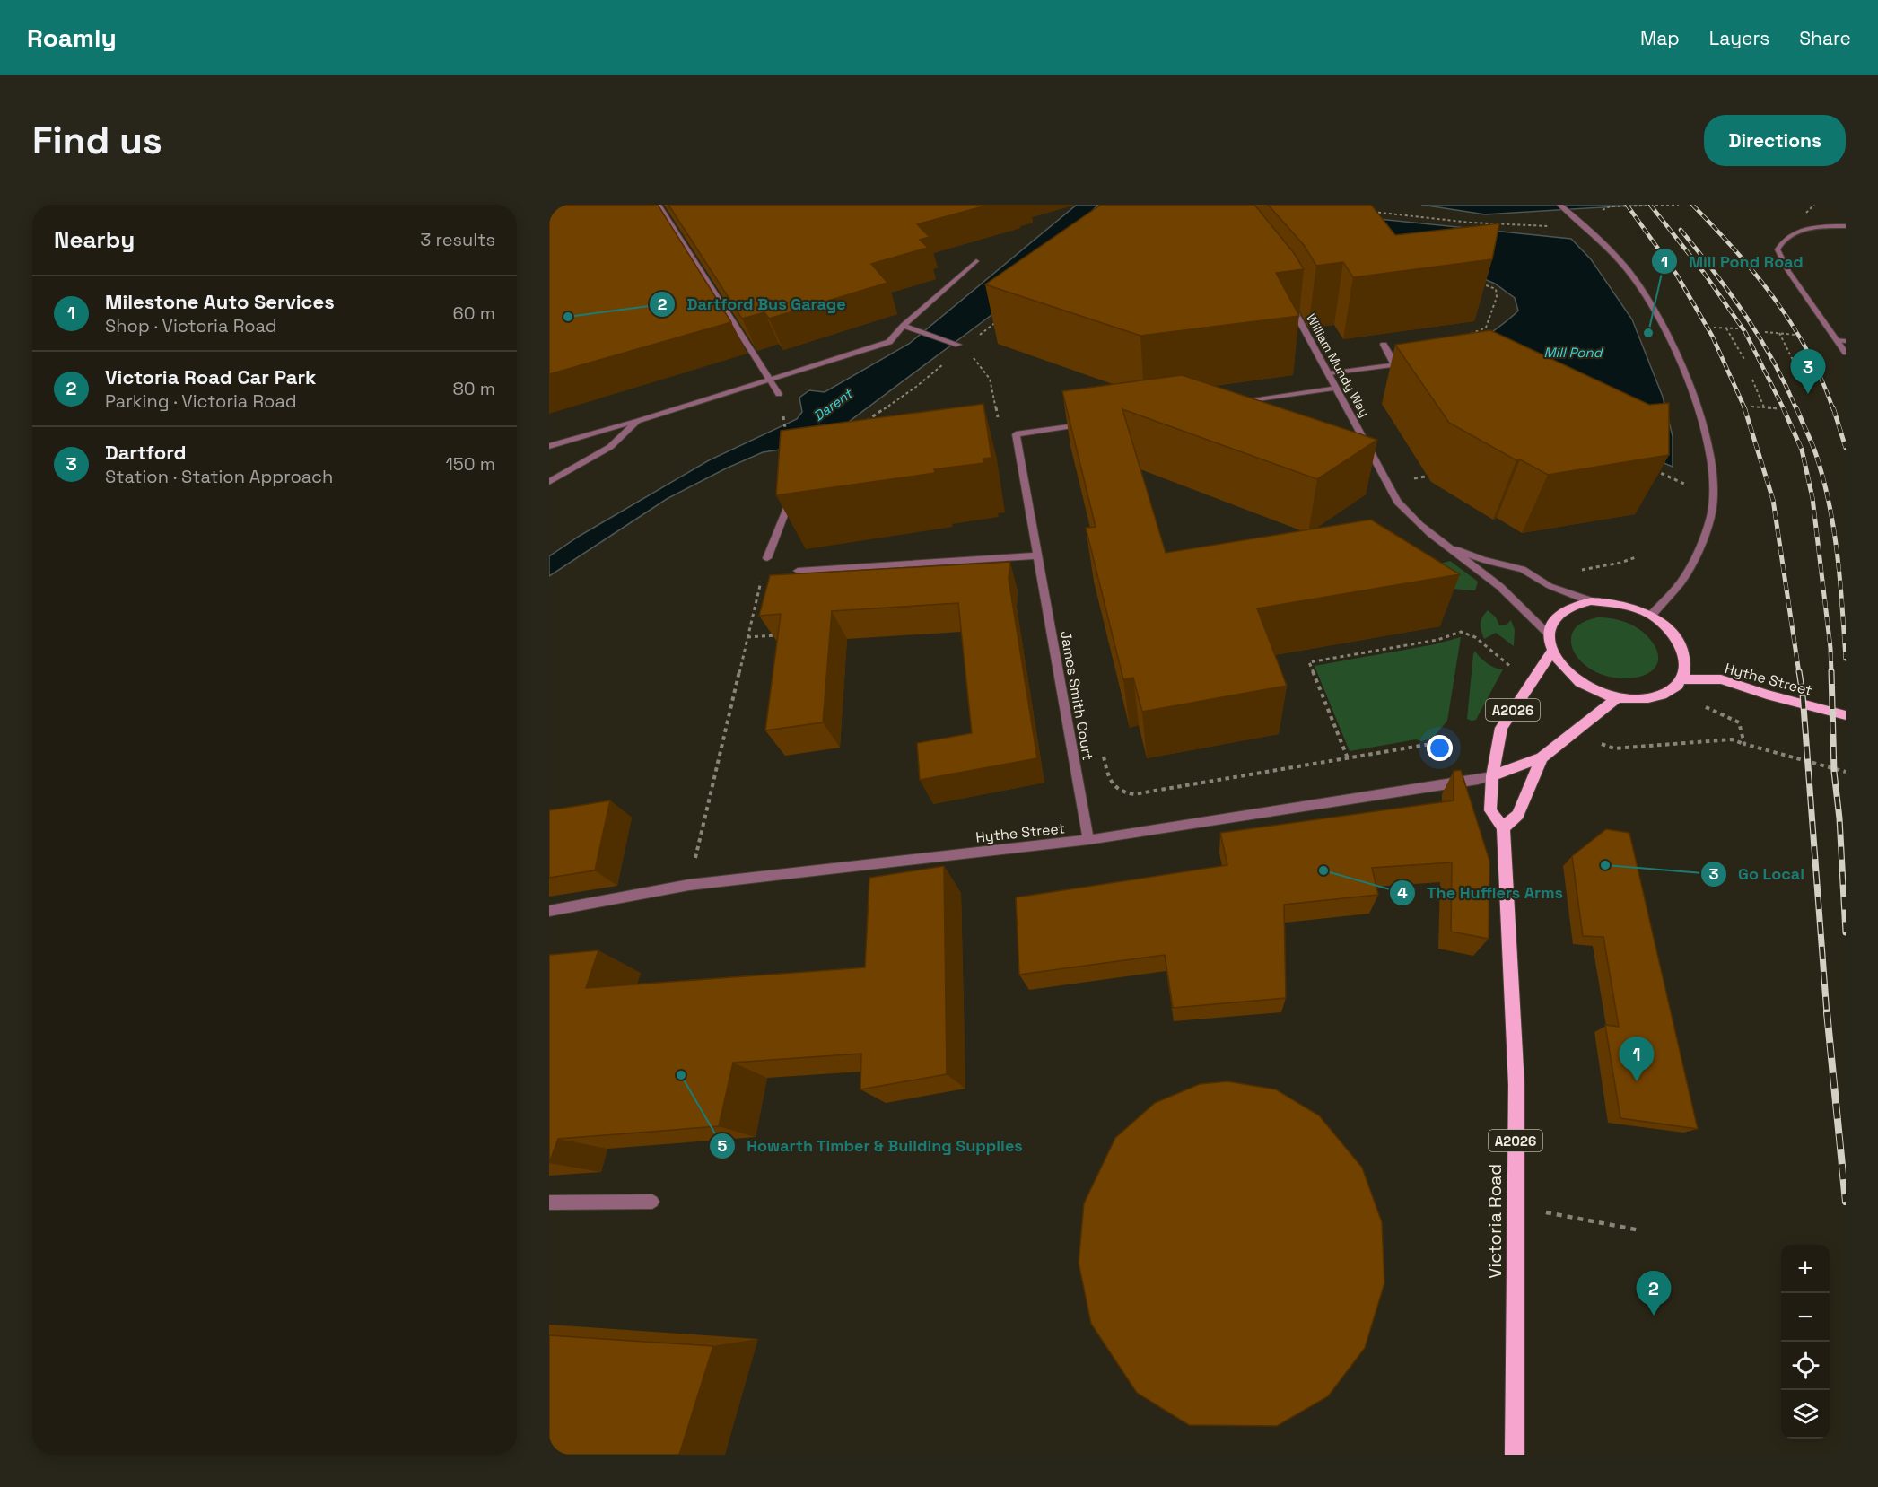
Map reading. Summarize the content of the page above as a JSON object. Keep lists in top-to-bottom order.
{
  "streets": {
    "main road": ["Hythe Street", "A2026", "Victoria Road"],
    "street": ["William Mundy Way", "James Smith Court"]
  },
  "crossings": [
    ["William Mundy Way", "Hythe Street"],
    ["William Mundy Way", "Victoria Road"],
    ["Hythe Street", "James Smith Court"],
    ["Hythe Street", "Victoria Road"]
  ],
  "water": ["Mill Pond", "Darent"],
  "places": [
    "Dartford Bus Garage",
    "Mill Pond Road",
    "Go Local",
    "The Hufflers Arms",
    "Howarth Timber & Building Supplies"
  ],
  "page": {
    "header": "Roamly",
    "nav": ["Map", "Layers", "Share"],
    "buttons": "Directions",
    "title": "Find us",
    "heading": ["Nearby", "3 results"],
    "list": [
      {
        "mark": "1",
        "name": "Milestone Auto Services",
        "note": "Shop · Victoria Road",
        "value": "60 m"
      },
      {
        "mark": "2",
        "name": "Victoria Road Car Park",
        "note": "Parking · Victoria Road",
        "value": "80 m"
      },
      {
        "mark": "3",
        "name": "Dartford",
        "note": "Station · Station Approach",
        "value": "150 m"
      }
    ],
    "pins": ["3", "1", "2"],
    "map_buttons": ["+", "−"]
  }
}
